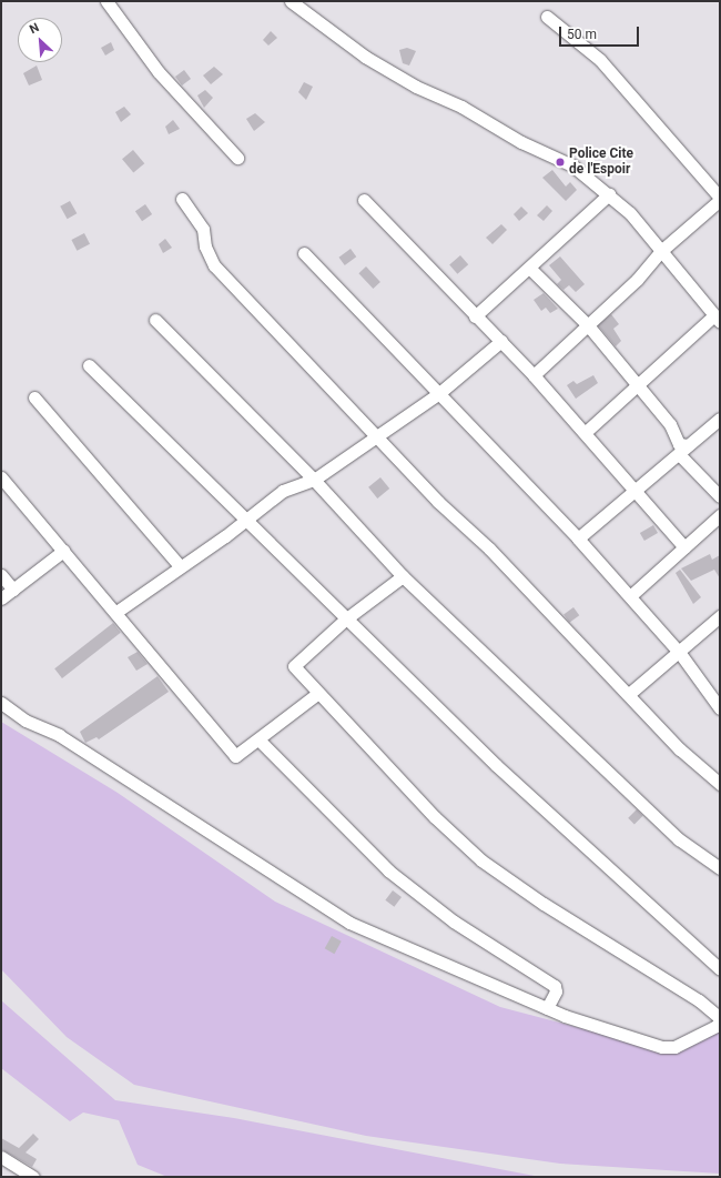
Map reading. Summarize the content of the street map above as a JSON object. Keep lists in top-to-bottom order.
{
  "places": ["Police Cite de l'Espoir"],
  "scale_bar": "50 m",
  "north": "top left"
}
